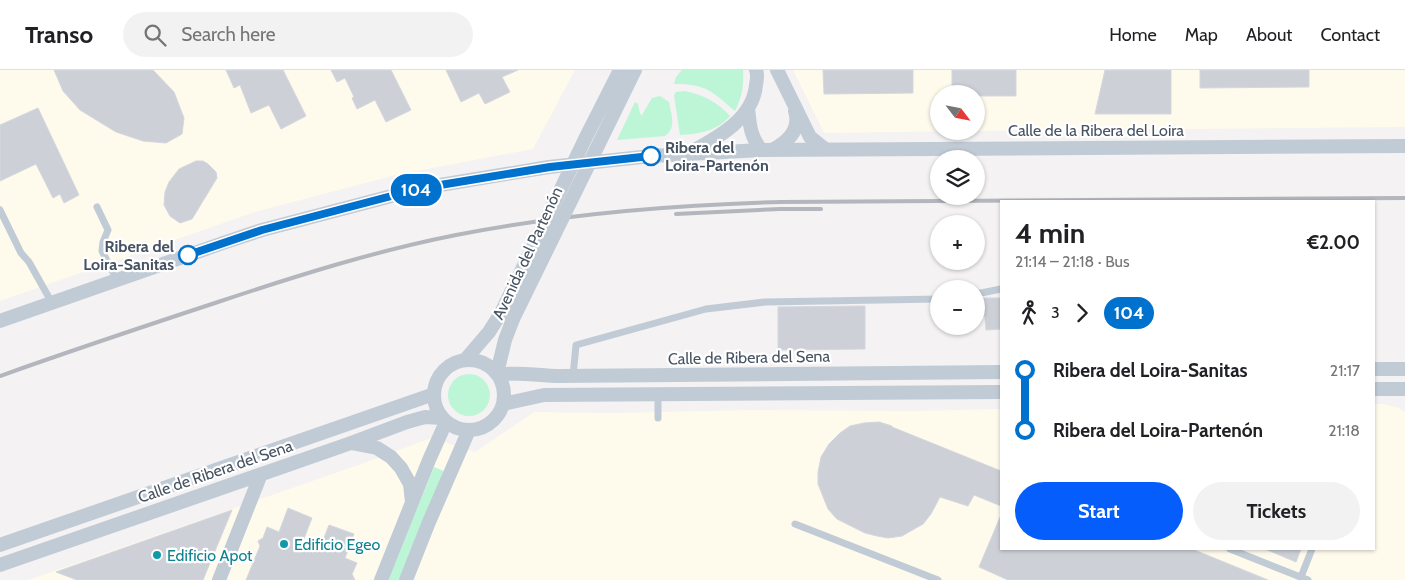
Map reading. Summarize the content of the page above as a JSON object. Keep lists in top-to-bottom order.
{
  "streets": {
    "street": ["Calle de la Ribera del Loira", "Avenida del Partenón", "Calle de Ribera del Sena"]
  },
  "crossings": [
    ["Avenida del Partenón", "Calle de Ribera del Sena"]
  ],
  "places": [
    "Ribera del Loira-Partenón",
    "Ribera del Loira-Sanitas",
    "Edificio Egeo",
    "Edificio Apot"
  ],
  "lines": ["bus line 104"],
  "north": "bottom right",
  "page": {
    "header": "Transo",
    "search": "Search here",
    "nav": [
      "Home",
      "Map",
      "About",
      "Contact"
    ],
    "on_map": "104",
    "map_buttons": ["+", "−"],
    "heading": ["4 min", "21:14 – 21:18 · Bus", "€2.00"],
    "legs": ["3", "104"],
    "list": [
      {
        "name": "Ribera del Loira-Sanitas",
        "value": "21:17"
      },
      {
        "name": "Ribera del Loira-Partenón",
        "value": "21:18"
      }
    ],
    "buttons": ["Start", "Tickets"]
  }
}
